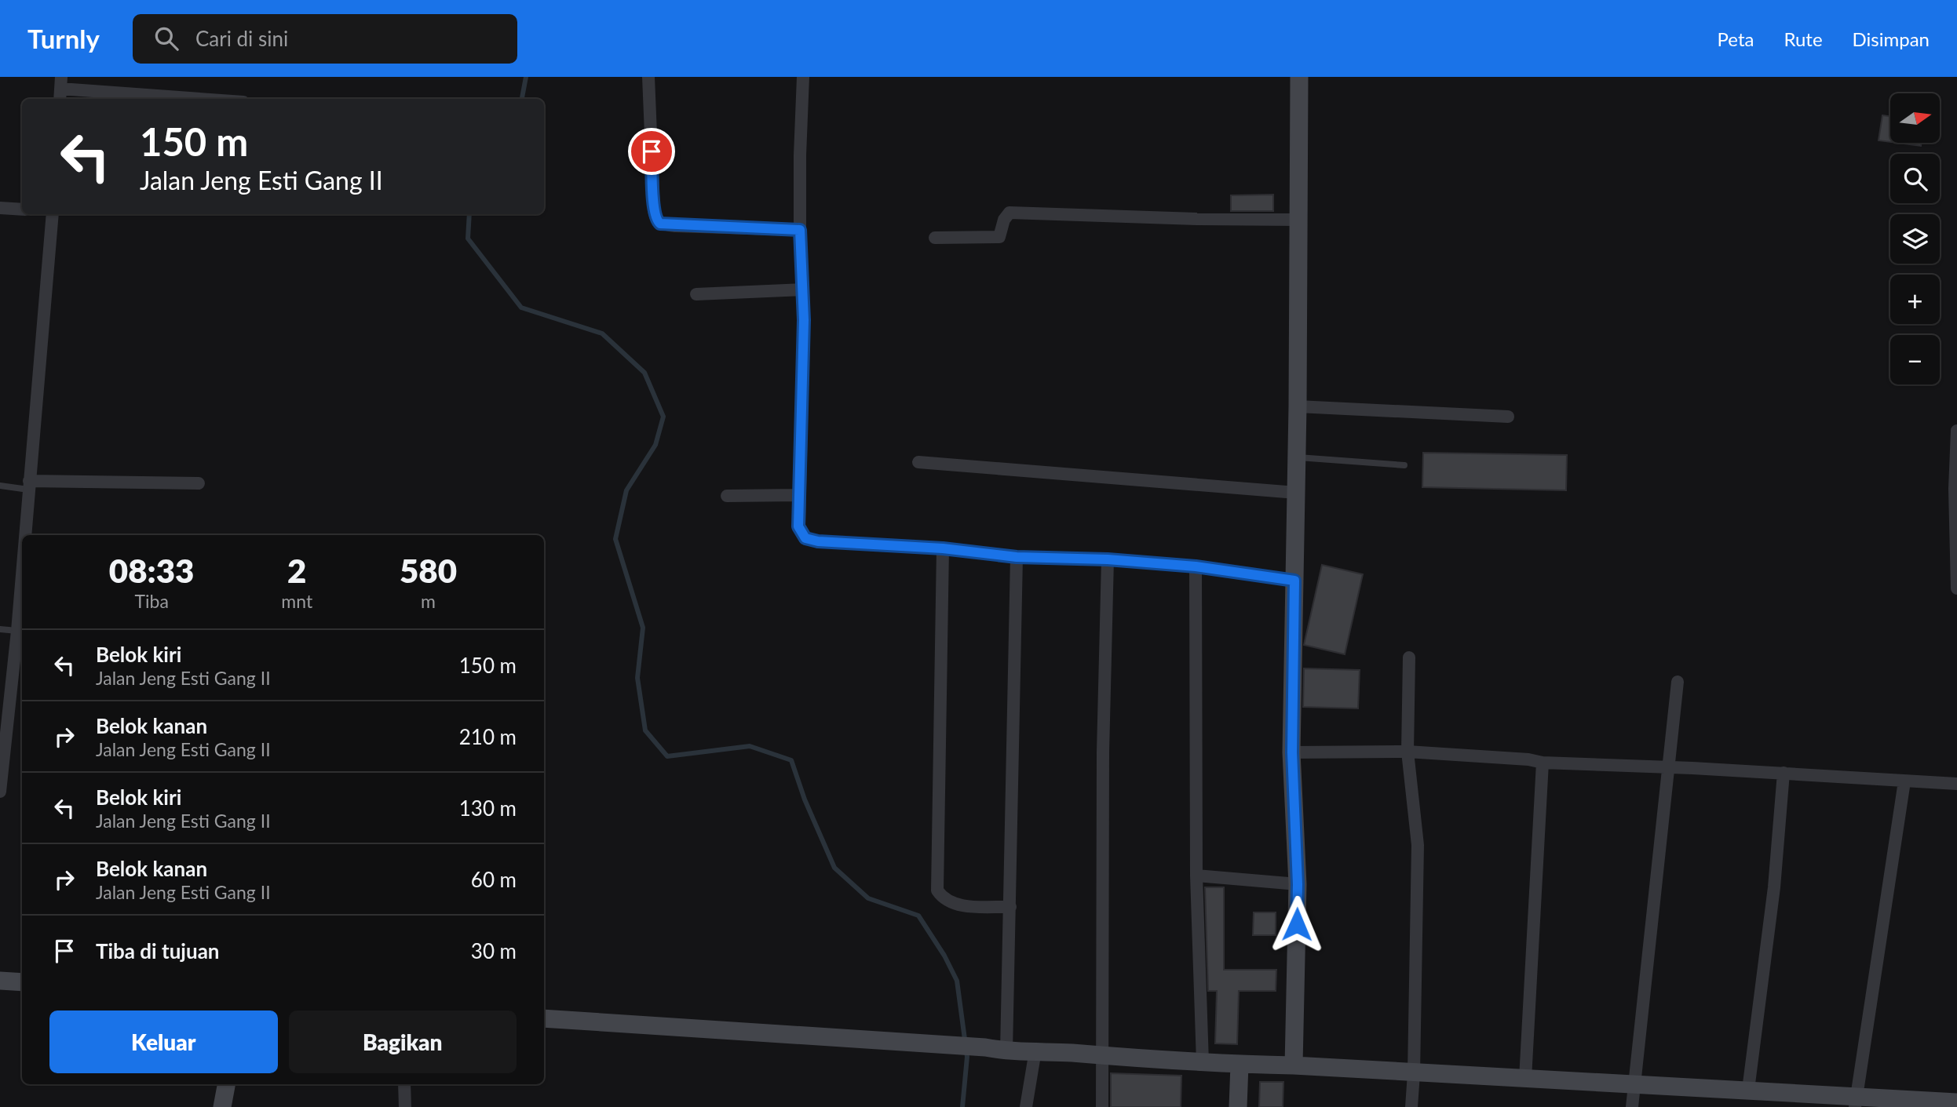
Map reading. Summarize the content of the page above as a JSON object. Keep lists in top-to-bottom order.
{
  "north": "right",
  "page": {
    "header": "Turnly",
    "search": "Cari di sini",
    "nav": ["Peta", "Rute", "Disimpan"],
    "map_buttons": ["+", "−"],
    "turn": ["150 m", "Jalan Jeng Esti Gang II"],
    "eta": [
      "08:33",
      "Tiba",
      "2",
      "mnt",
      "580",
      "m"
    ],
    "list": [
      {
        "name": "Belok kiri",
        "note": "Jalan Jeng Esti Gang II",
        "value": "150 m"
      },
      {
        "name": "Belok kanan",
        "note": "Jalan Jeng Esti Gang II",
        "value": "210 m"
      },
      {
        "name": "Belok kiri",
        "note": "Jalan Jeng Esti Gang II",
        "value": "130 m"
      },
      {
        "name": "Belok kanan",
        "note": "Jalan Jeng Esti Gang II",
        "value": "60 m"
      },
      {
        "name": "Tiba di tujuan",
        "value": "30 m"
      }
    ],
    "buttons": ["Keluar", "Bagikan"]
  }
}
